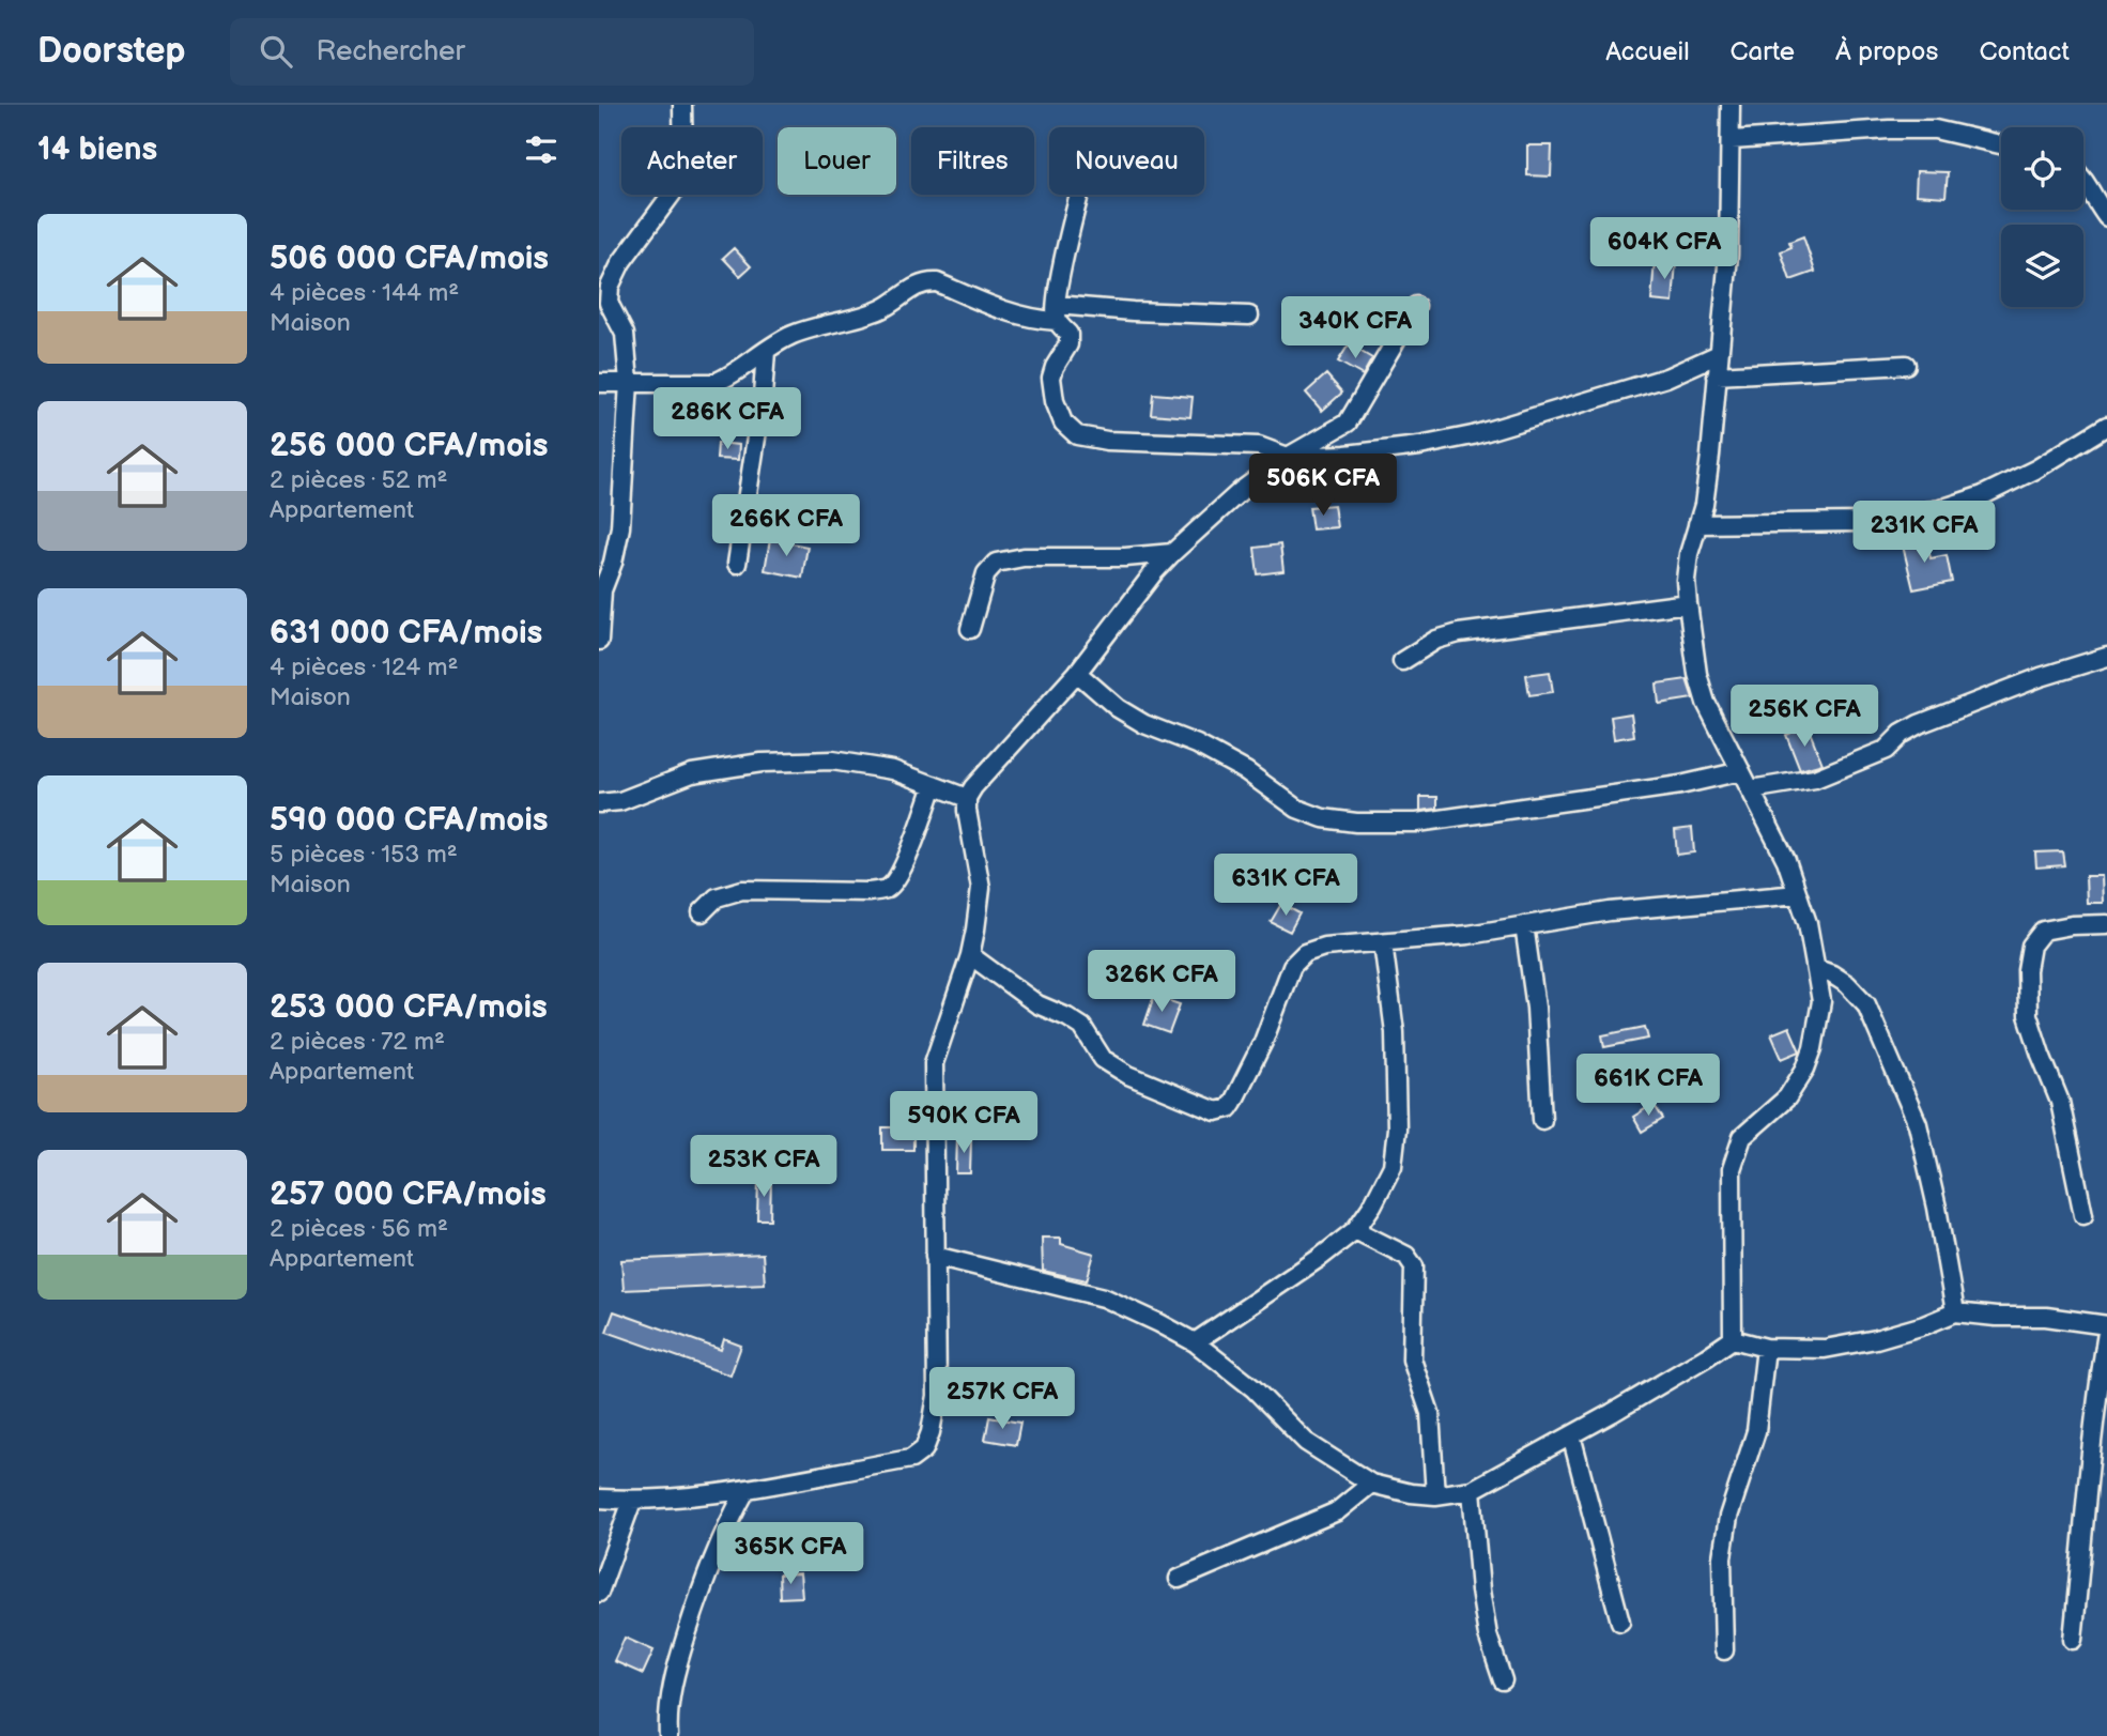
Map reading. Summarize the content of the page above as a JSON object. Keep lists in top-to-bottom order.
{
  "page": {
    "header": "Doorstep",
    "search": "Rechercher",
    "nav": [
      "Accueil",
      "Carte",
      "À propos",
      "Contact"
    ],
    "heading": "14 biens",
    "chip": [
      "Acheter",
      "Louer",
      "Filtres",
      "Nouveau"
    ],
    "list": [
      {
        "name": "506 000 CFA/mois",
        "note": "4 pièces · 144 m² · Maison"
      },
      {
        "name": "256 000 CFA/mois",
        "note": "2 pièces · 52 m² · Appartement"
      },
      {
        "name": "631 000 CFA/mois",
        "note": "4 pièces · 124 m² · Maison"
      },
      {
        "name": "590 000 CFA/mois",
        "note": "5 pièces · 153 m² · Maison"
      },
      {
        "name": "253 000 CFA/mois",
        "note": "2 pièces · 72 m² · Appartement"
      },
      {
        "name": "257 000 CFA/mois",
        "note": "2 pièces · 56 m² · Appartement"
      }
    ],
    "price": [
      "604K CFA",
      "340K CFA",
      "286K CFA",
      "506K CFA",
      "266K CFA",
      "231K CFA",
      "256K CFA",
      "631K CFA",
      "326K CFA",
      "661K CFA",
      "590K CFA",
      "253K CFA",
      "257K CFA",
      "365K CFA"
    ]
  }
}
